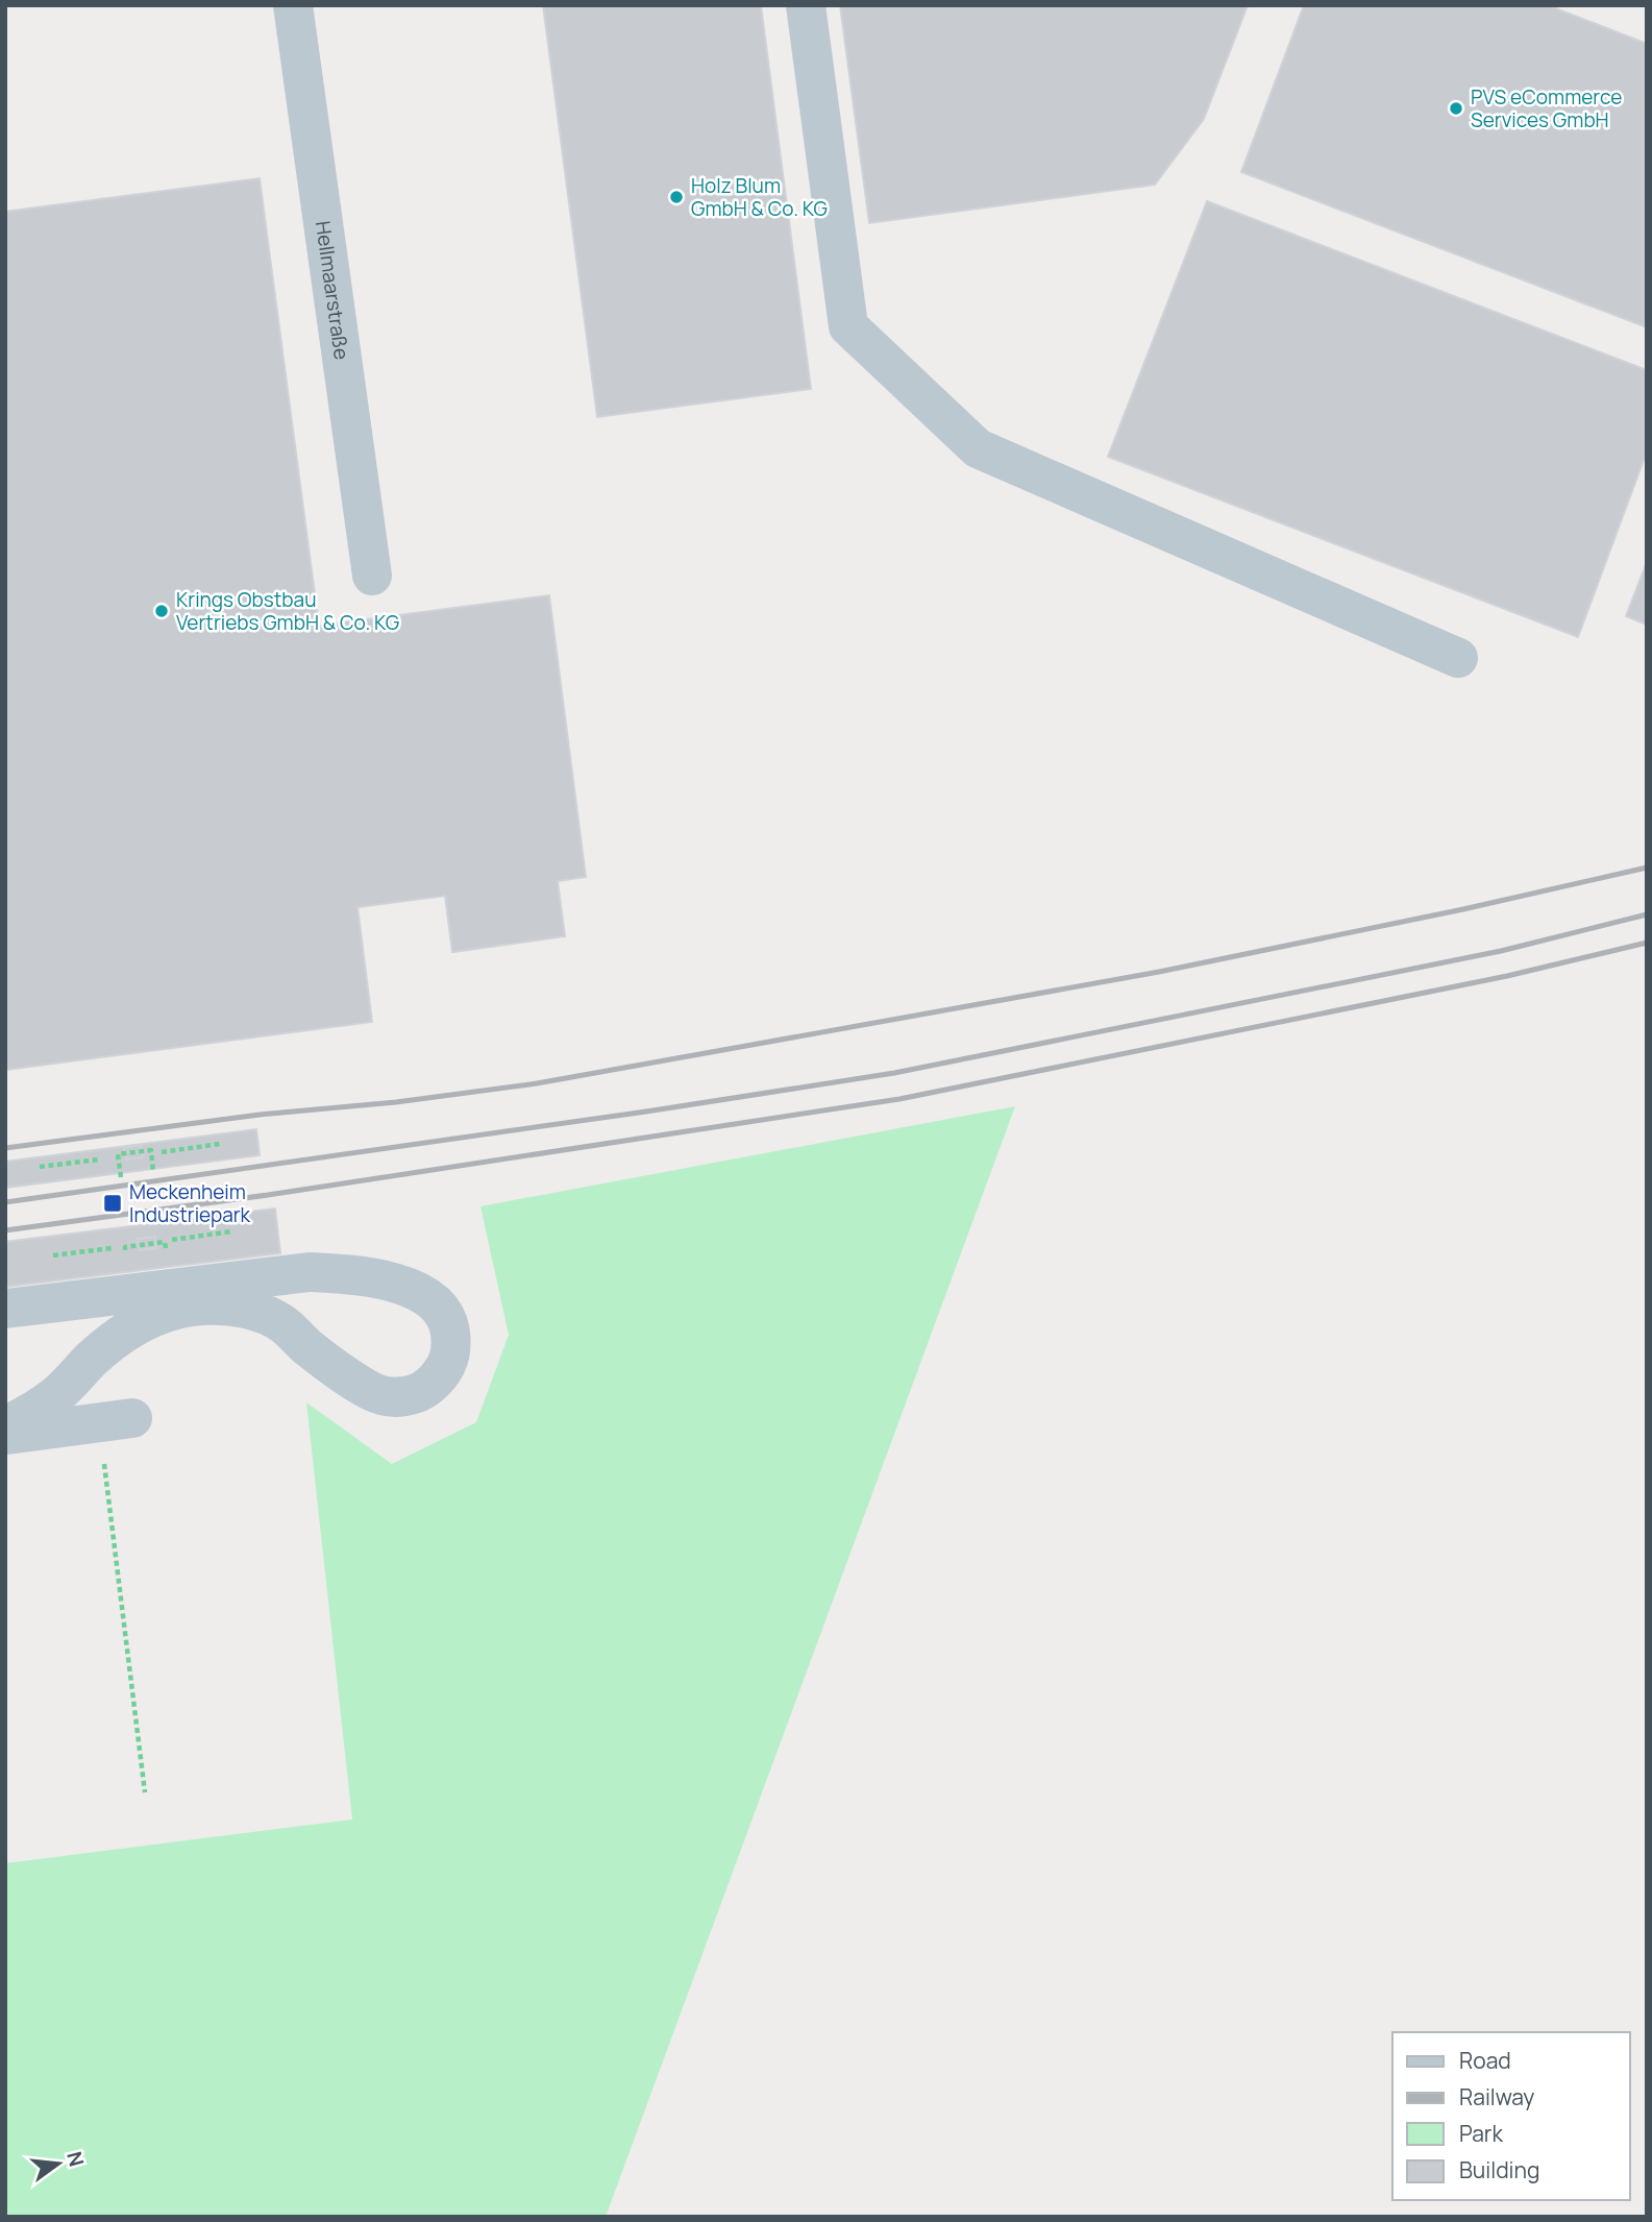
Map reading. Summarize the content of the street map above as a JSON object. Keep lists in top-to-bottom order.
{
  "streets": {
    "lane": ["Hellmaarstraße"]
  },
  "places": {
    "other": ["PVS eCommerce Services GmbH", "Holz Blum GmbH & Co. KG", "Krings Obstbau Vertriebs GmbH & Co. KG"],
    "transit": ["Meckenheim Industriepark"]
  },
  "legend": [
    "Road",
    "Railway",
    "Park",
    "Building"
  ],
  "north": "right"
}
